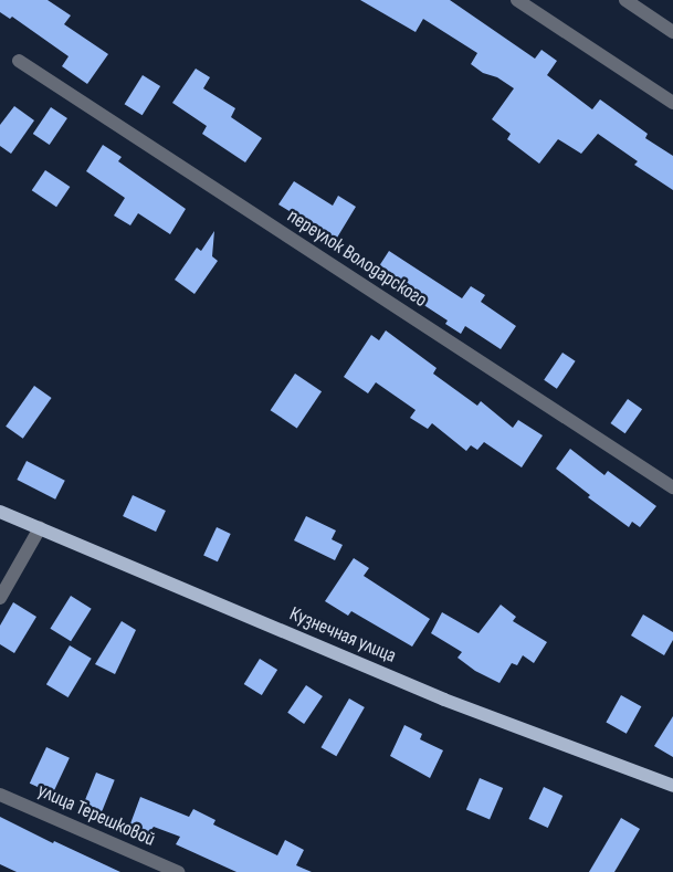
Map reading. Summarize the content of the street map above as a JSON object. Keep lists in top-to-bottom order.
{
  "streets": {
    "main road": ["Кузнечная улица"],
    "street": ["переулок Володарского", "улица Терешковой"]
  }
}
